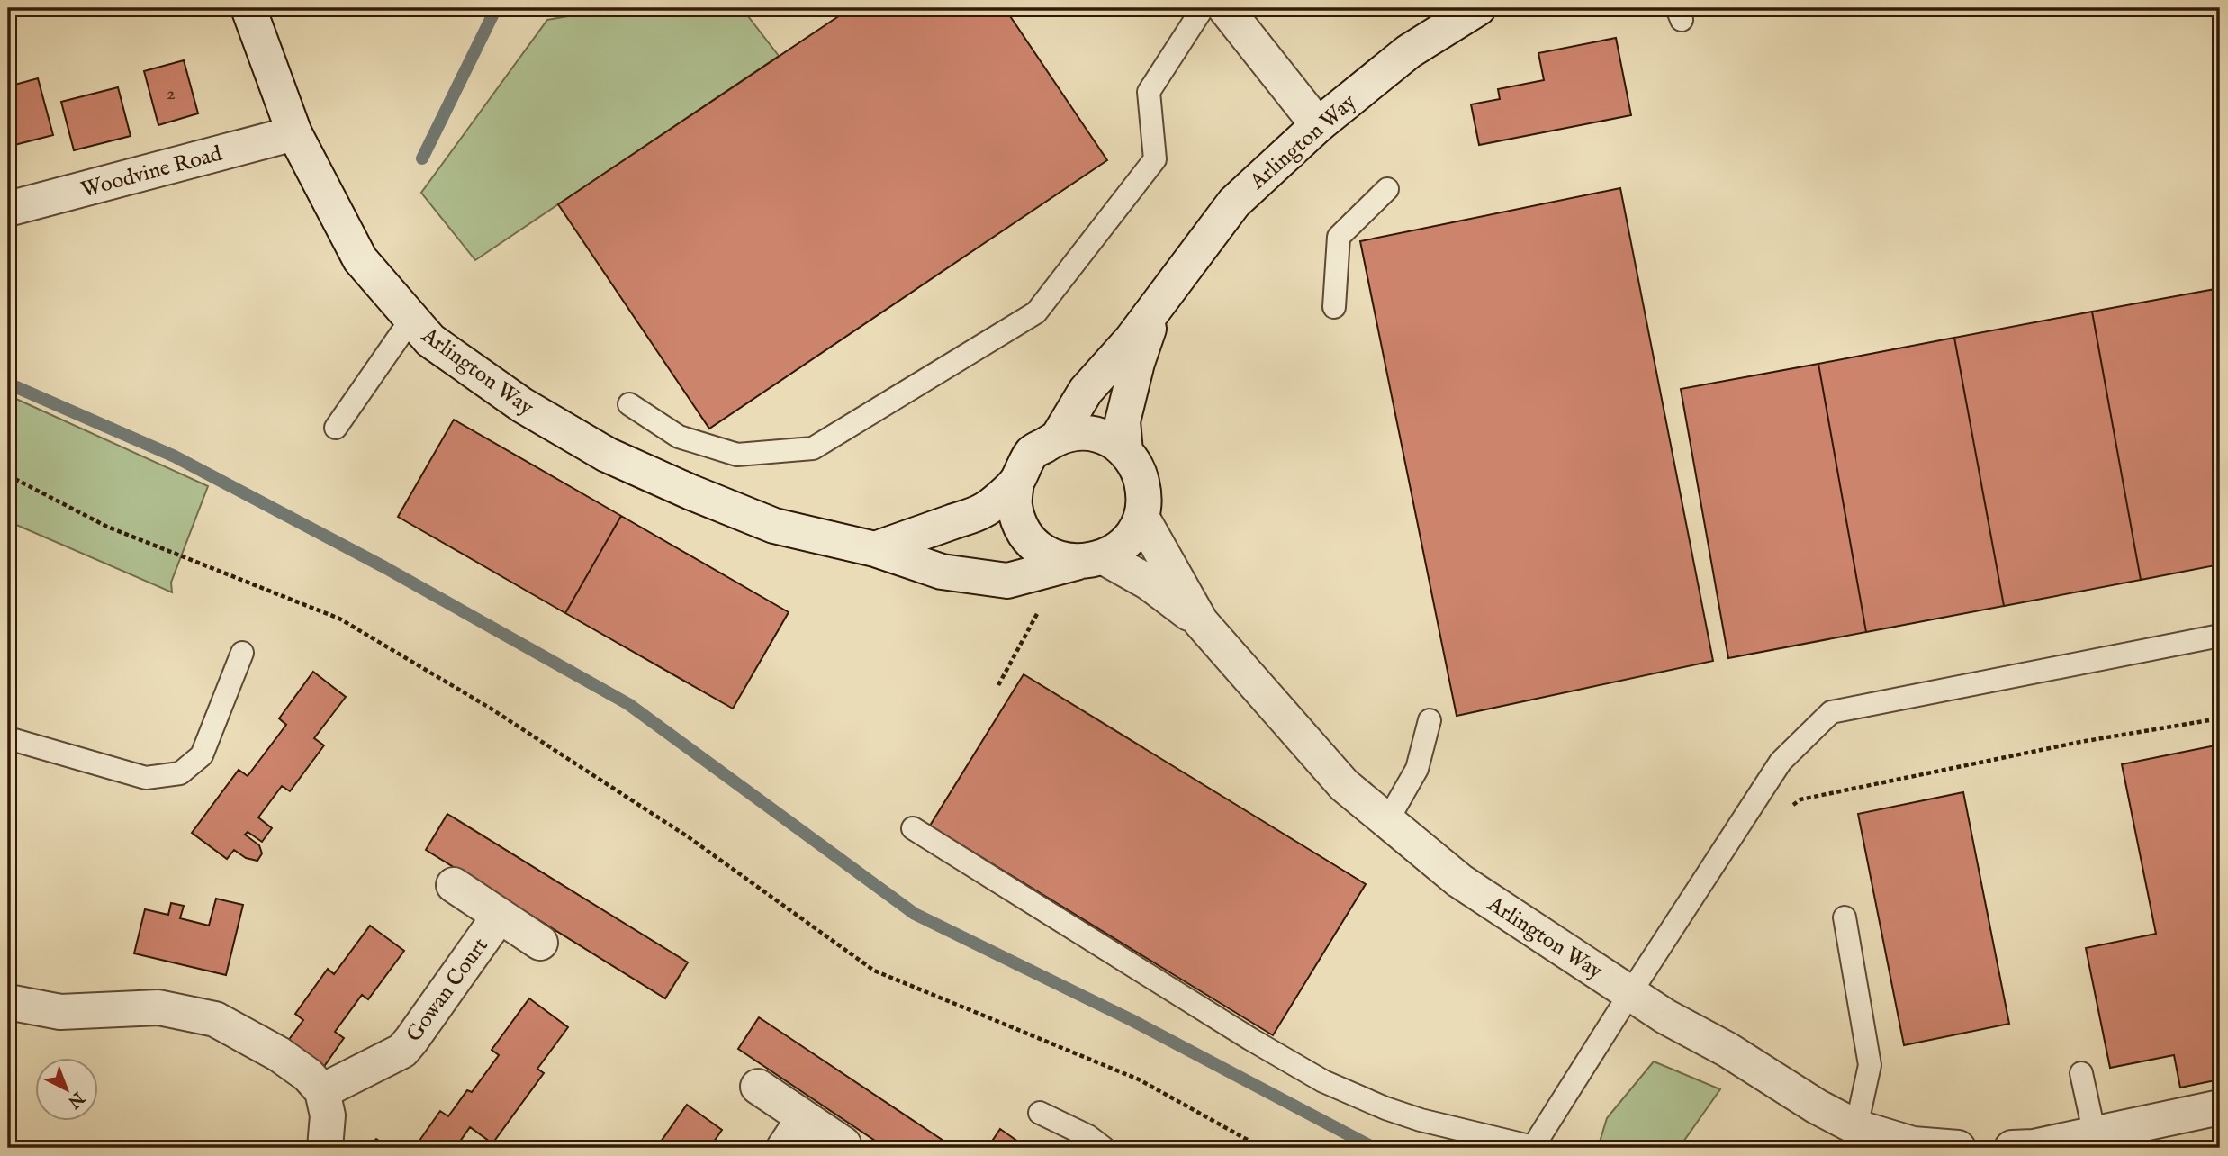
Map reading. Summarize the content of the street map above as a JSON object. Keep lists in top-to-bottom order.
{
  "streets": {
    "street": ["Arlington Way", "Woodvine Road", "Gowan Court"]
  },
  "crossings": [
    ["Arlington Way", "Woodvine Road"]
  ],
  "house_numbers": ["2"],
  "north": "bottom right"
}
